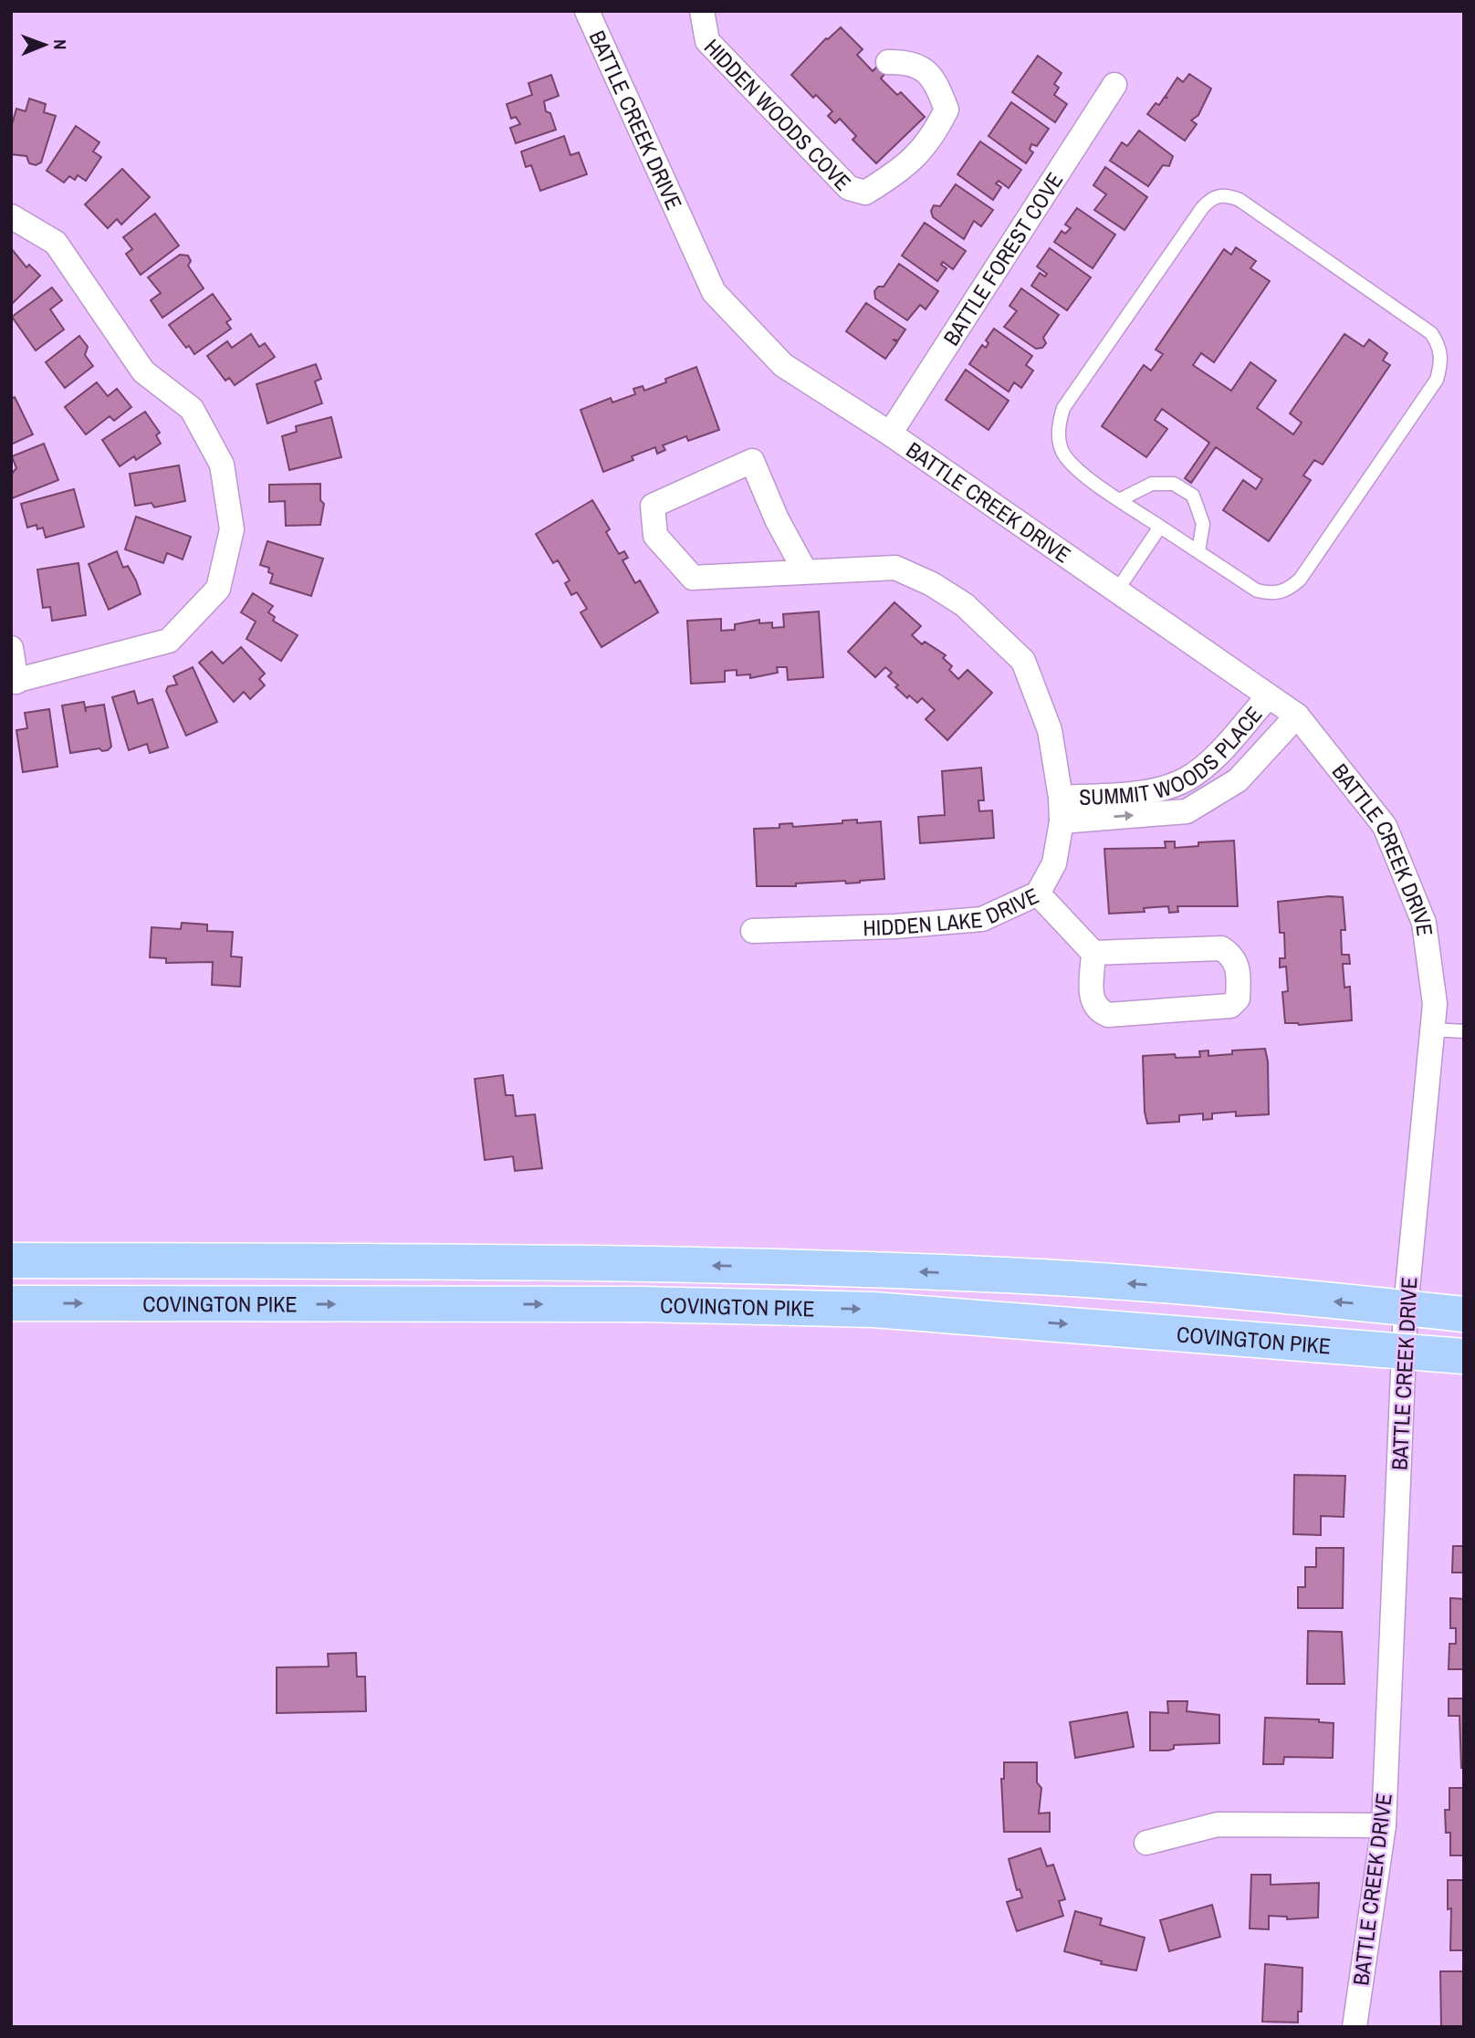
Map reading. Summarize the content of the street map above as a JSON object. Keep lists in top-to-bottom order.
{
  "streets": {
    "main road": ["COVINGTON PIKE"],
    "street": [
      "HIDDEN WOODS COVE",
      "BATTLE CREEK DRIVE",
      "BATTLE FOREST COVE",
      "SUMMIT WOODS PLACE",
      "HIDDEN LAKE DRIVE"
    ]
  },
  "crossings": [
    ["BATTLE CREEK DRIVE", "BATTLE FOREST COVE"],
    ["BATTLE CREEK DRIVE", "SUMMIT WOODS PLACE"],
    ["BATTLE CREEK DRIVE", "COVINGTON PIKE"],
    ["SUMMIT WOODS PLACE", "HIDDEN LAKE DRIVE"]
  ],
  "north": "right"
}
